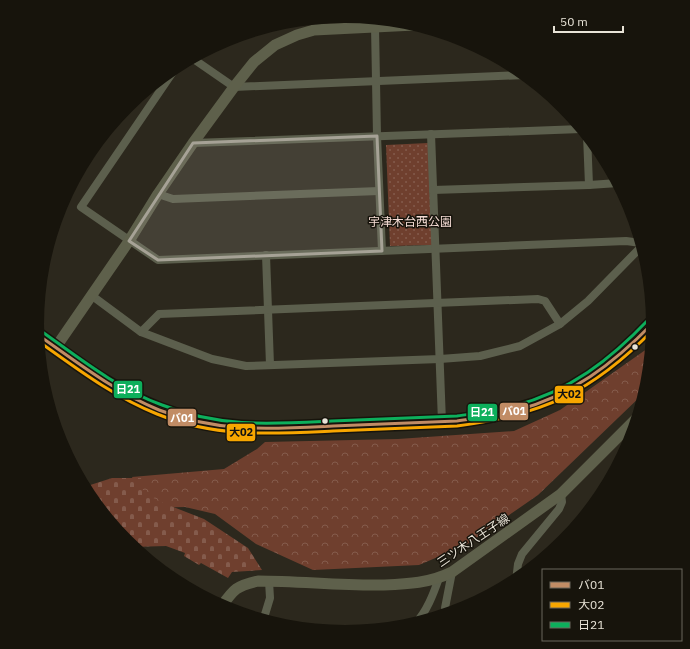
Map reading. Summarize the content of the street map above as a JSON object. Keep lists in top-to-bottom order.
{
  "streets": {
    "street": ["三ツ木八王子線"]
  },
  "parks": ["宇津木台西公園"],
  "lines": ["transit line 日21", "transit line バ01", "transit line 大02"],
  "legend": ["バ01", "大02", "日21"],
  "scale_bar": "50 m"
}
